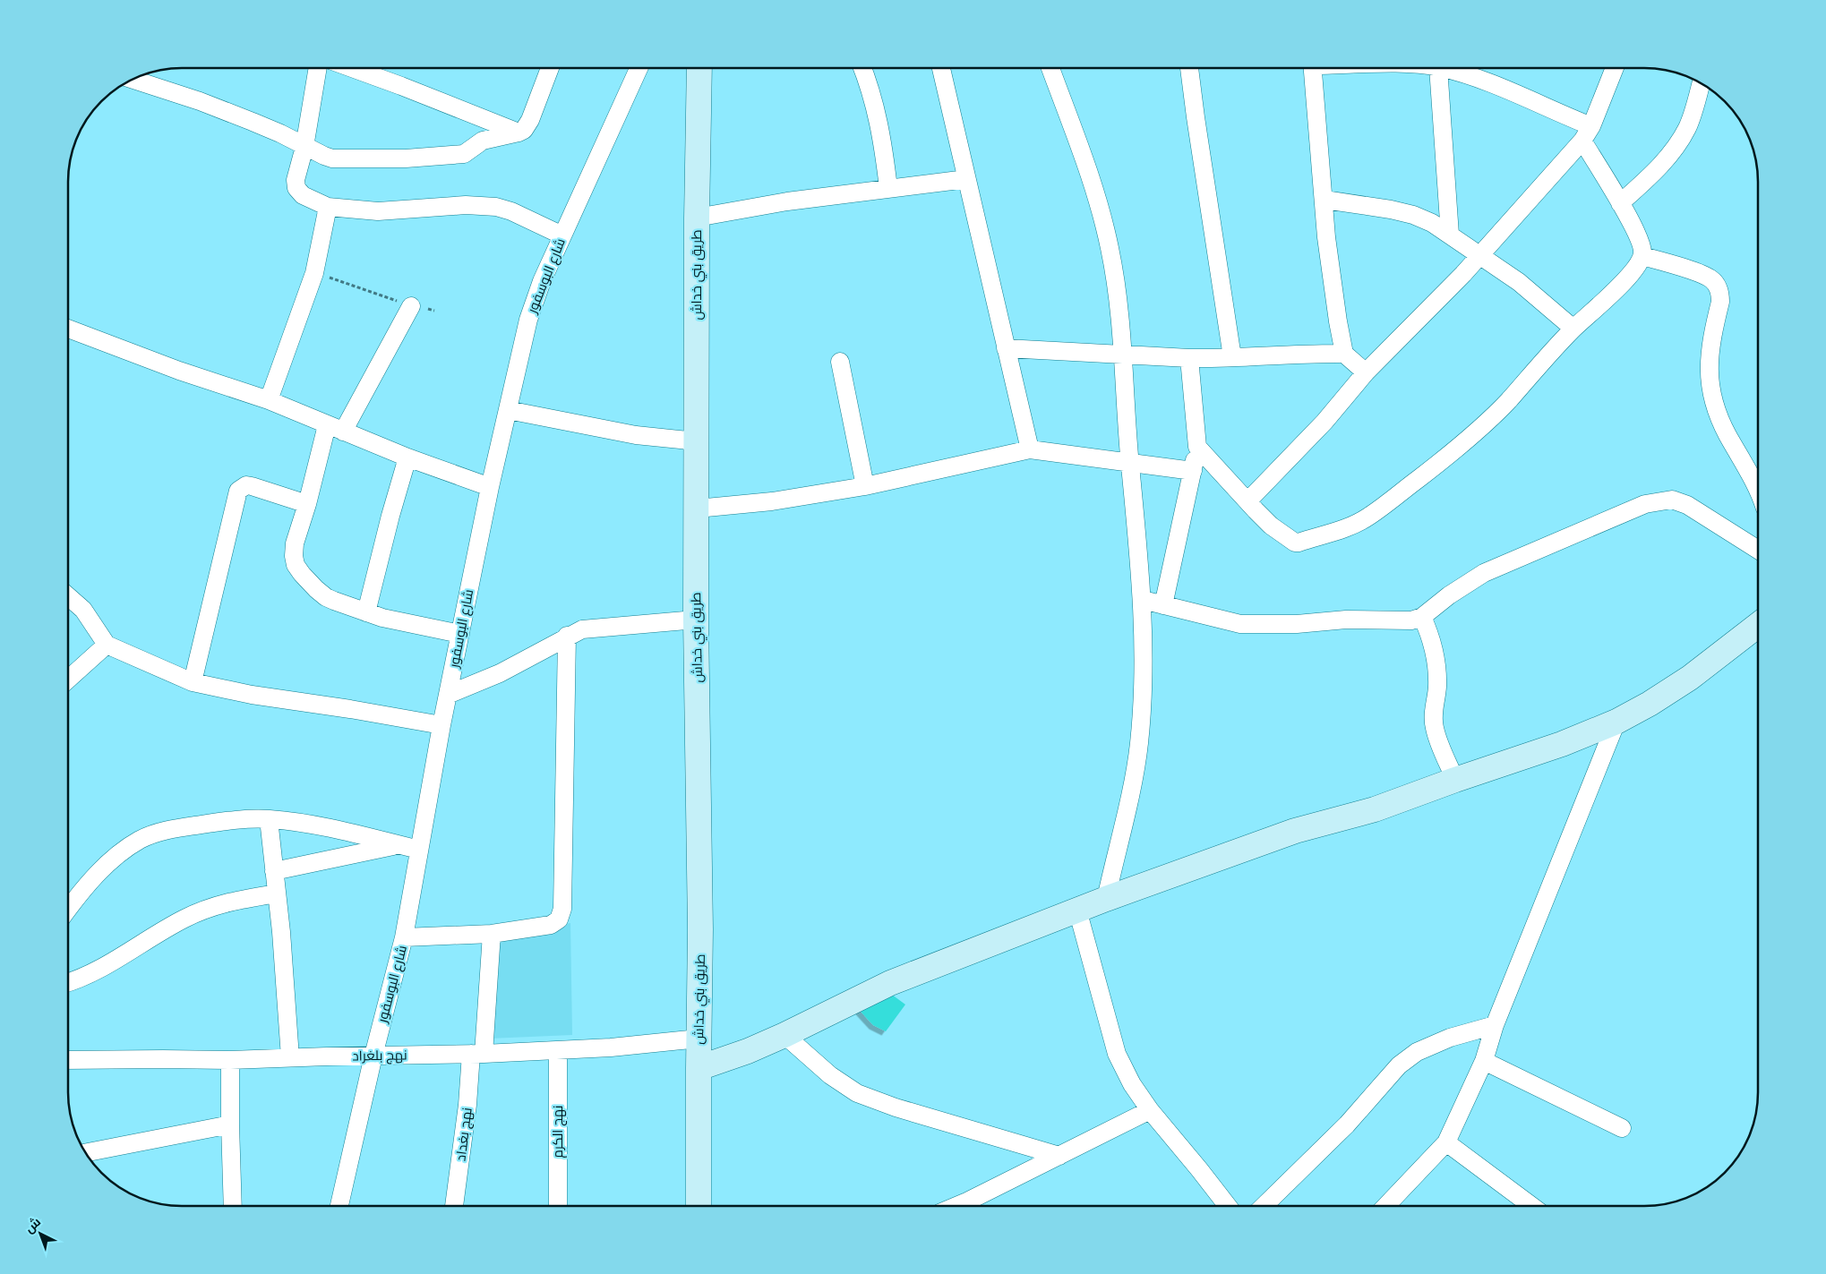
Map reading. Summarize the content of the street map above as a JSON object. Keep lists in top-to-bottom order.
{
  "streets": {
    "street": [
      "طريق بني خداش",
      "شارع البوسفور",
      "نهج بلغراد",
      "نهج الكرم",
      "نهج بغداد"
    ]
  },
  "crossings": [
    ["طريق بني خداش", "نهج بلغراد"],
    ["شارع البوسفور", "نهج بلغراد"],
    ["نهج بلغراد", "نهج الكرم"],
    ["نهج بلغراد", "نهج بغداد"]
  ],
  "north": "top left"
}
